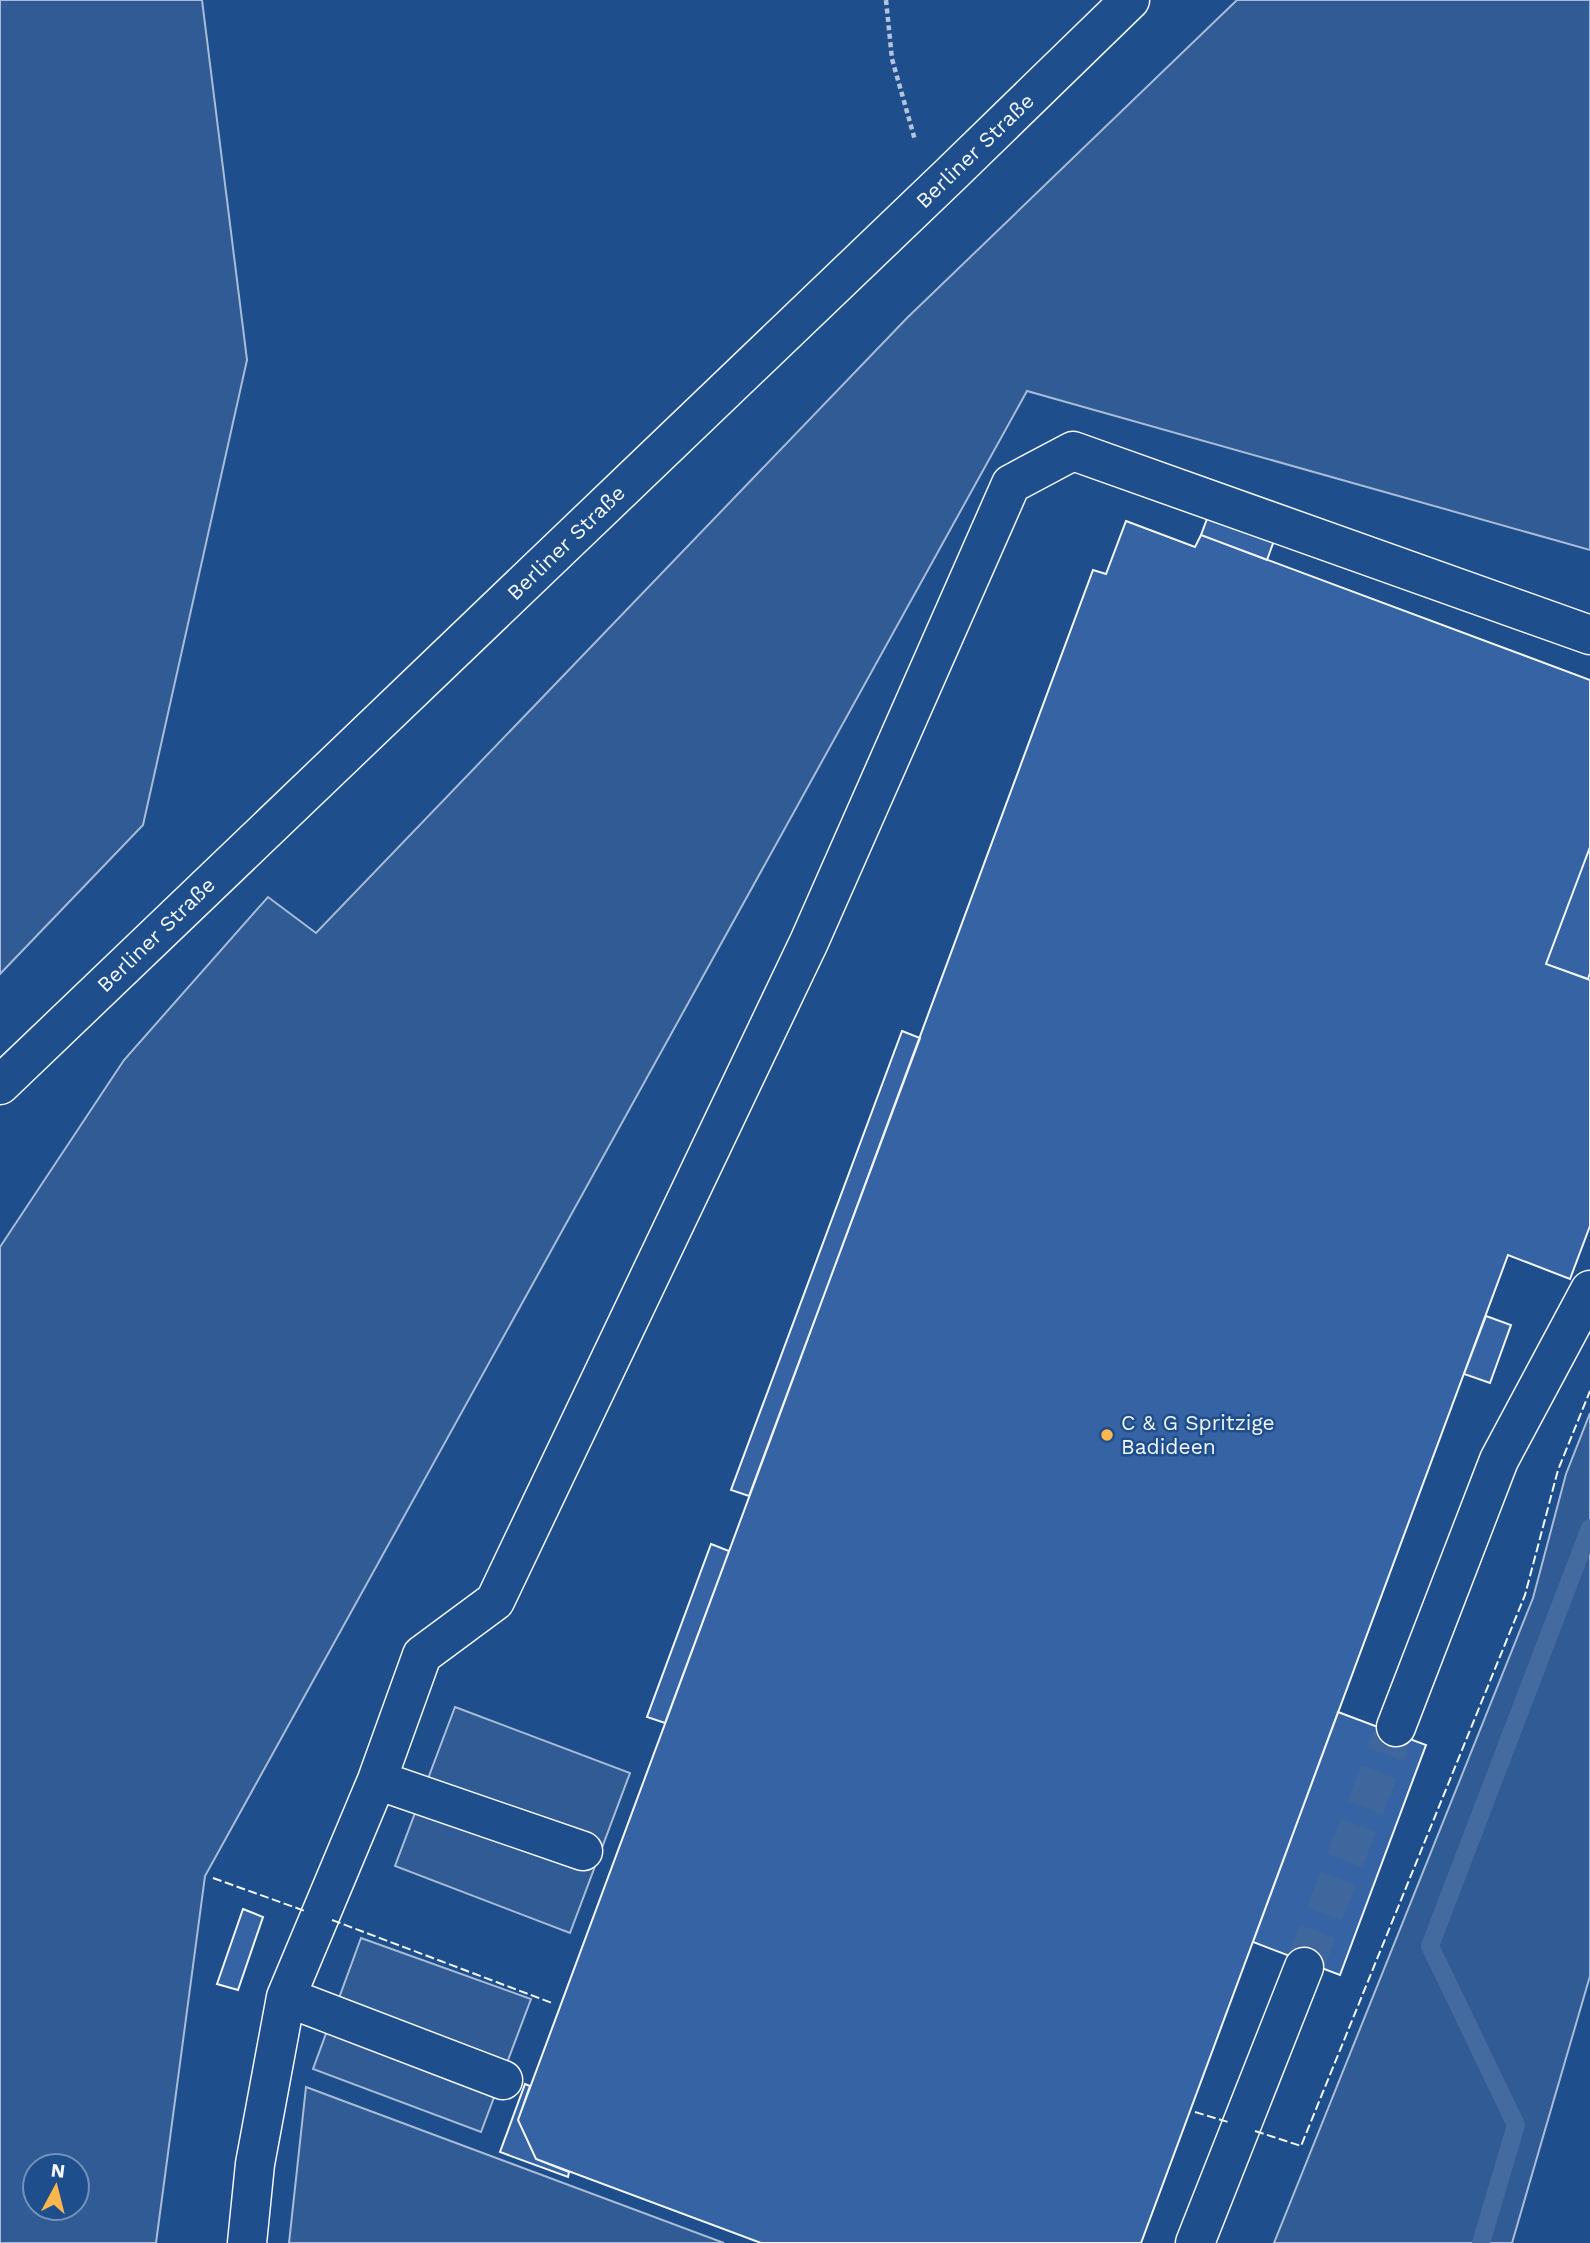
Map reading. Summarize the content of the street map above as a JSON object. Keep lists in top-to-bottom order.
{
  "streets": {
    "main road": ["Berliner Straße"]
  },
  "places": ["C & G Spritzige Badideen"],
  "north": "top"
}
